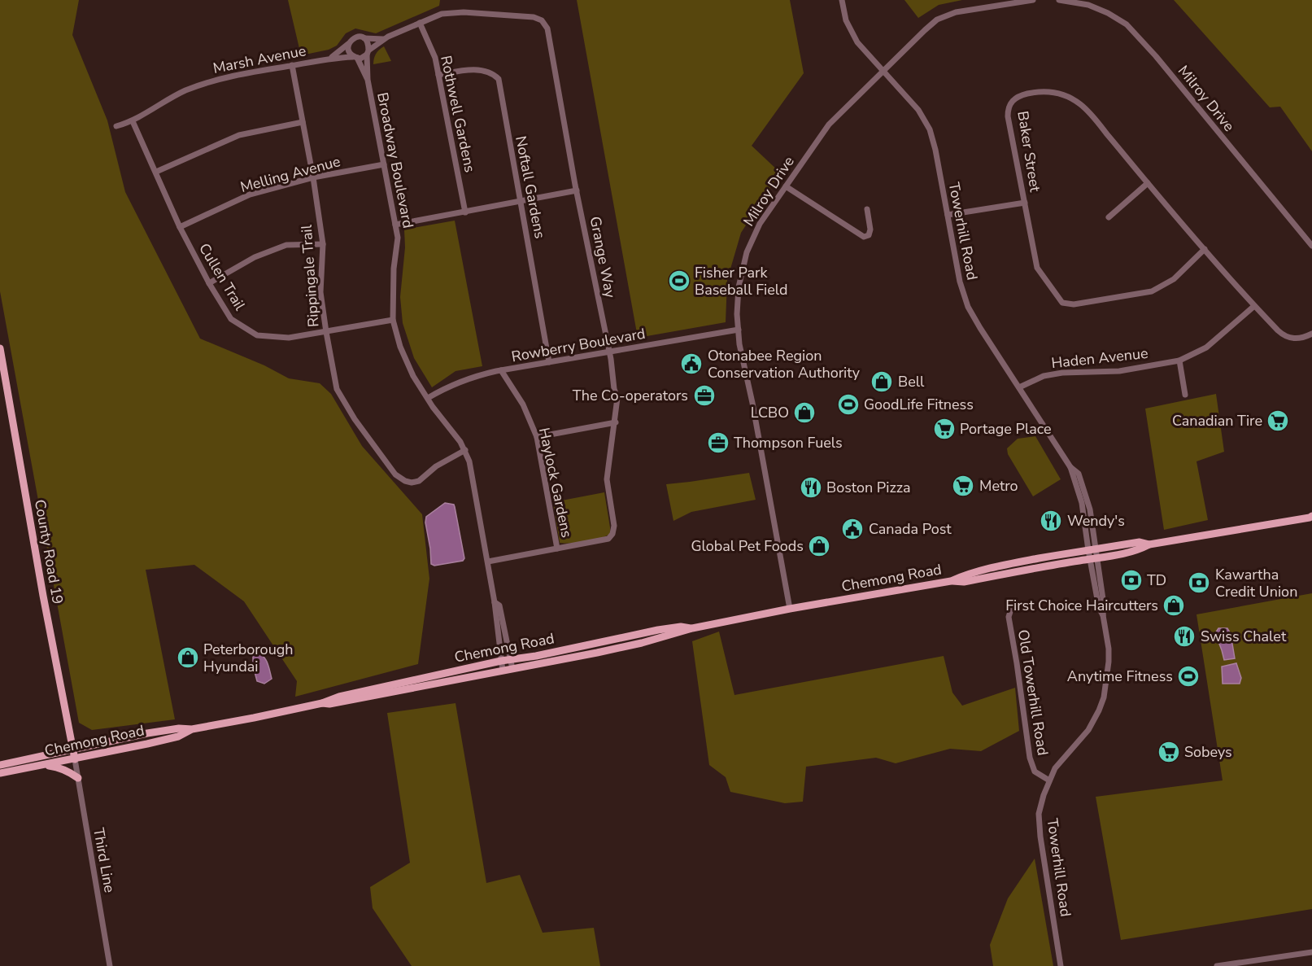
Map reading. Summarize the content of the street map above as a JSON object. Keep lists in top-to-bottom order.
{
  "streets": {
    "main road": ["County Road 19", "Chemong Road"],
    "street": [
      "Marsh Avenue",
      "Milroy Drive",
      "Rothwell Gardens",
      "Baker Street",
      "Broadway Boulevard",
      "Melling Avenue",
      "Noftall Gardens",
      "Towerhill Road",
      "Grange Way",
      "Rippingale Trail",
      "Cullen Trail",
      "Rowberry Boulevard",
      "Haden Avenue",
      "Haylock Gardens",
      "Old Towerhill Road",
      "Third Line"
    ]
  },
  "crossings": [
    ["Marsh Avenue", "Broadway Boulevard"],
    ["Marsh Avenue", "Grange Way"],
    ["Marsh Avenue", "Rippingale Trail"],
    ["Marsh Avenue", "Cullen Trail"],
    ["Milroy Drive", "Towerhill Road"],
    ["Milroy Drive", "Rowberry Boulevard"],
    ["Milroy Drive", "Chemong Road"],
    ["Rothwell Gardens", "Noftall Gardens"],
    ["Rothwell Gardens", "Grange Way"],
    ["Baker Street", "Haden Avenue"],
    ["Broadway Boulevard", "Melling Avenue"],
    ["Broadway Boulevard", "Grange Way"],
    ["Broadway Boulevard", "Rippingale Trail"],
    ["Broadway Boulevard", "Cullen Trail"],
    ["Broadway Boulevard", "Rowberry Boulevard"],
    ["Broadway Boulevard", "Chemong Road"],
    ["Melling Avenue", "Rippingale Trail"],
    ["Melling Avenue", "Cullen Trail"],
    ["Noftall Gardens", "Rowberry Boulevard"],
    ["Towerhill Road", "Haden Avenue"],
    ["Towerhill Road", "Chemong Road"],
    ["Towerhill Road", "Old Towerhill Road"],
    ["Grange Way", "Rowberry Boulevard"],
    ["Grange Way", "Haylock Gardens"],
    ["Rippingale Trail", "Cullen Trail"],
    ["Rowberry Boulevard", "Haylock Gardens"],
    ["County Road 19", "Chemong Road"],
    ["County Road 19", "Third Line"],
    ["Chemong Road", "Third Line"]
  ],
  "places": {
    "sports": ["Fisher Park Baseball Field", "GoodLife Fitness", "Anytime Fitness"],
    "public building": ["Otonabee Region Conservation Authority", "Canada Post"],
    "shop": [
      "Bell",
      "LCBO",
      "Global Pet Foods",
      "First Choice Haircutters",
      "Peterborough Hyundai"
    ],
    "office": ["The Co-operators", "Thompson Fuels"],
    "supermarket": [
      "Canadian Tire",
      "Portage Place",
      "Metro",
      "Sobeys"
    ],
    "restaurant": ["Boston Pizza", "Wendy's", "Swiss Chalet"],
    "bank": ["TD", "Kawartha Credit Union"]
  }
}
